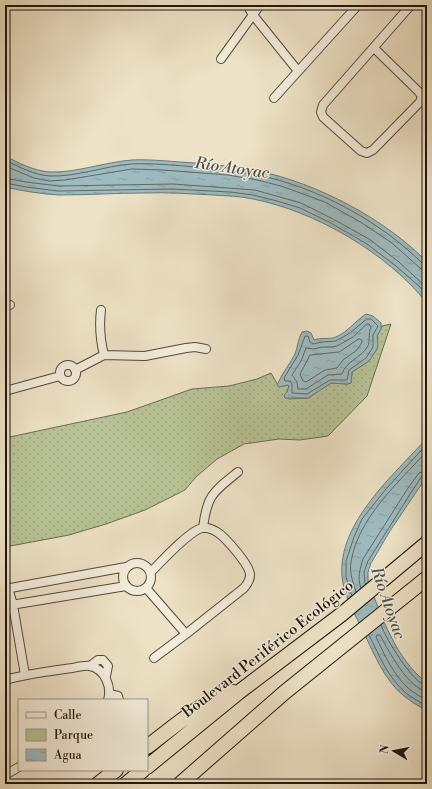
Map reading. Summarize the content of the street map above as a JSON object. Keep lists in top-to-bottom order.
{
  "streets": {
    "highway": ["Boulevard Periférico Ecológico"]
  },
  "water": ["Río Atoyac"],
  "legend": ["Calle", "Parque", "Agua"],
  "north": "left"
}
